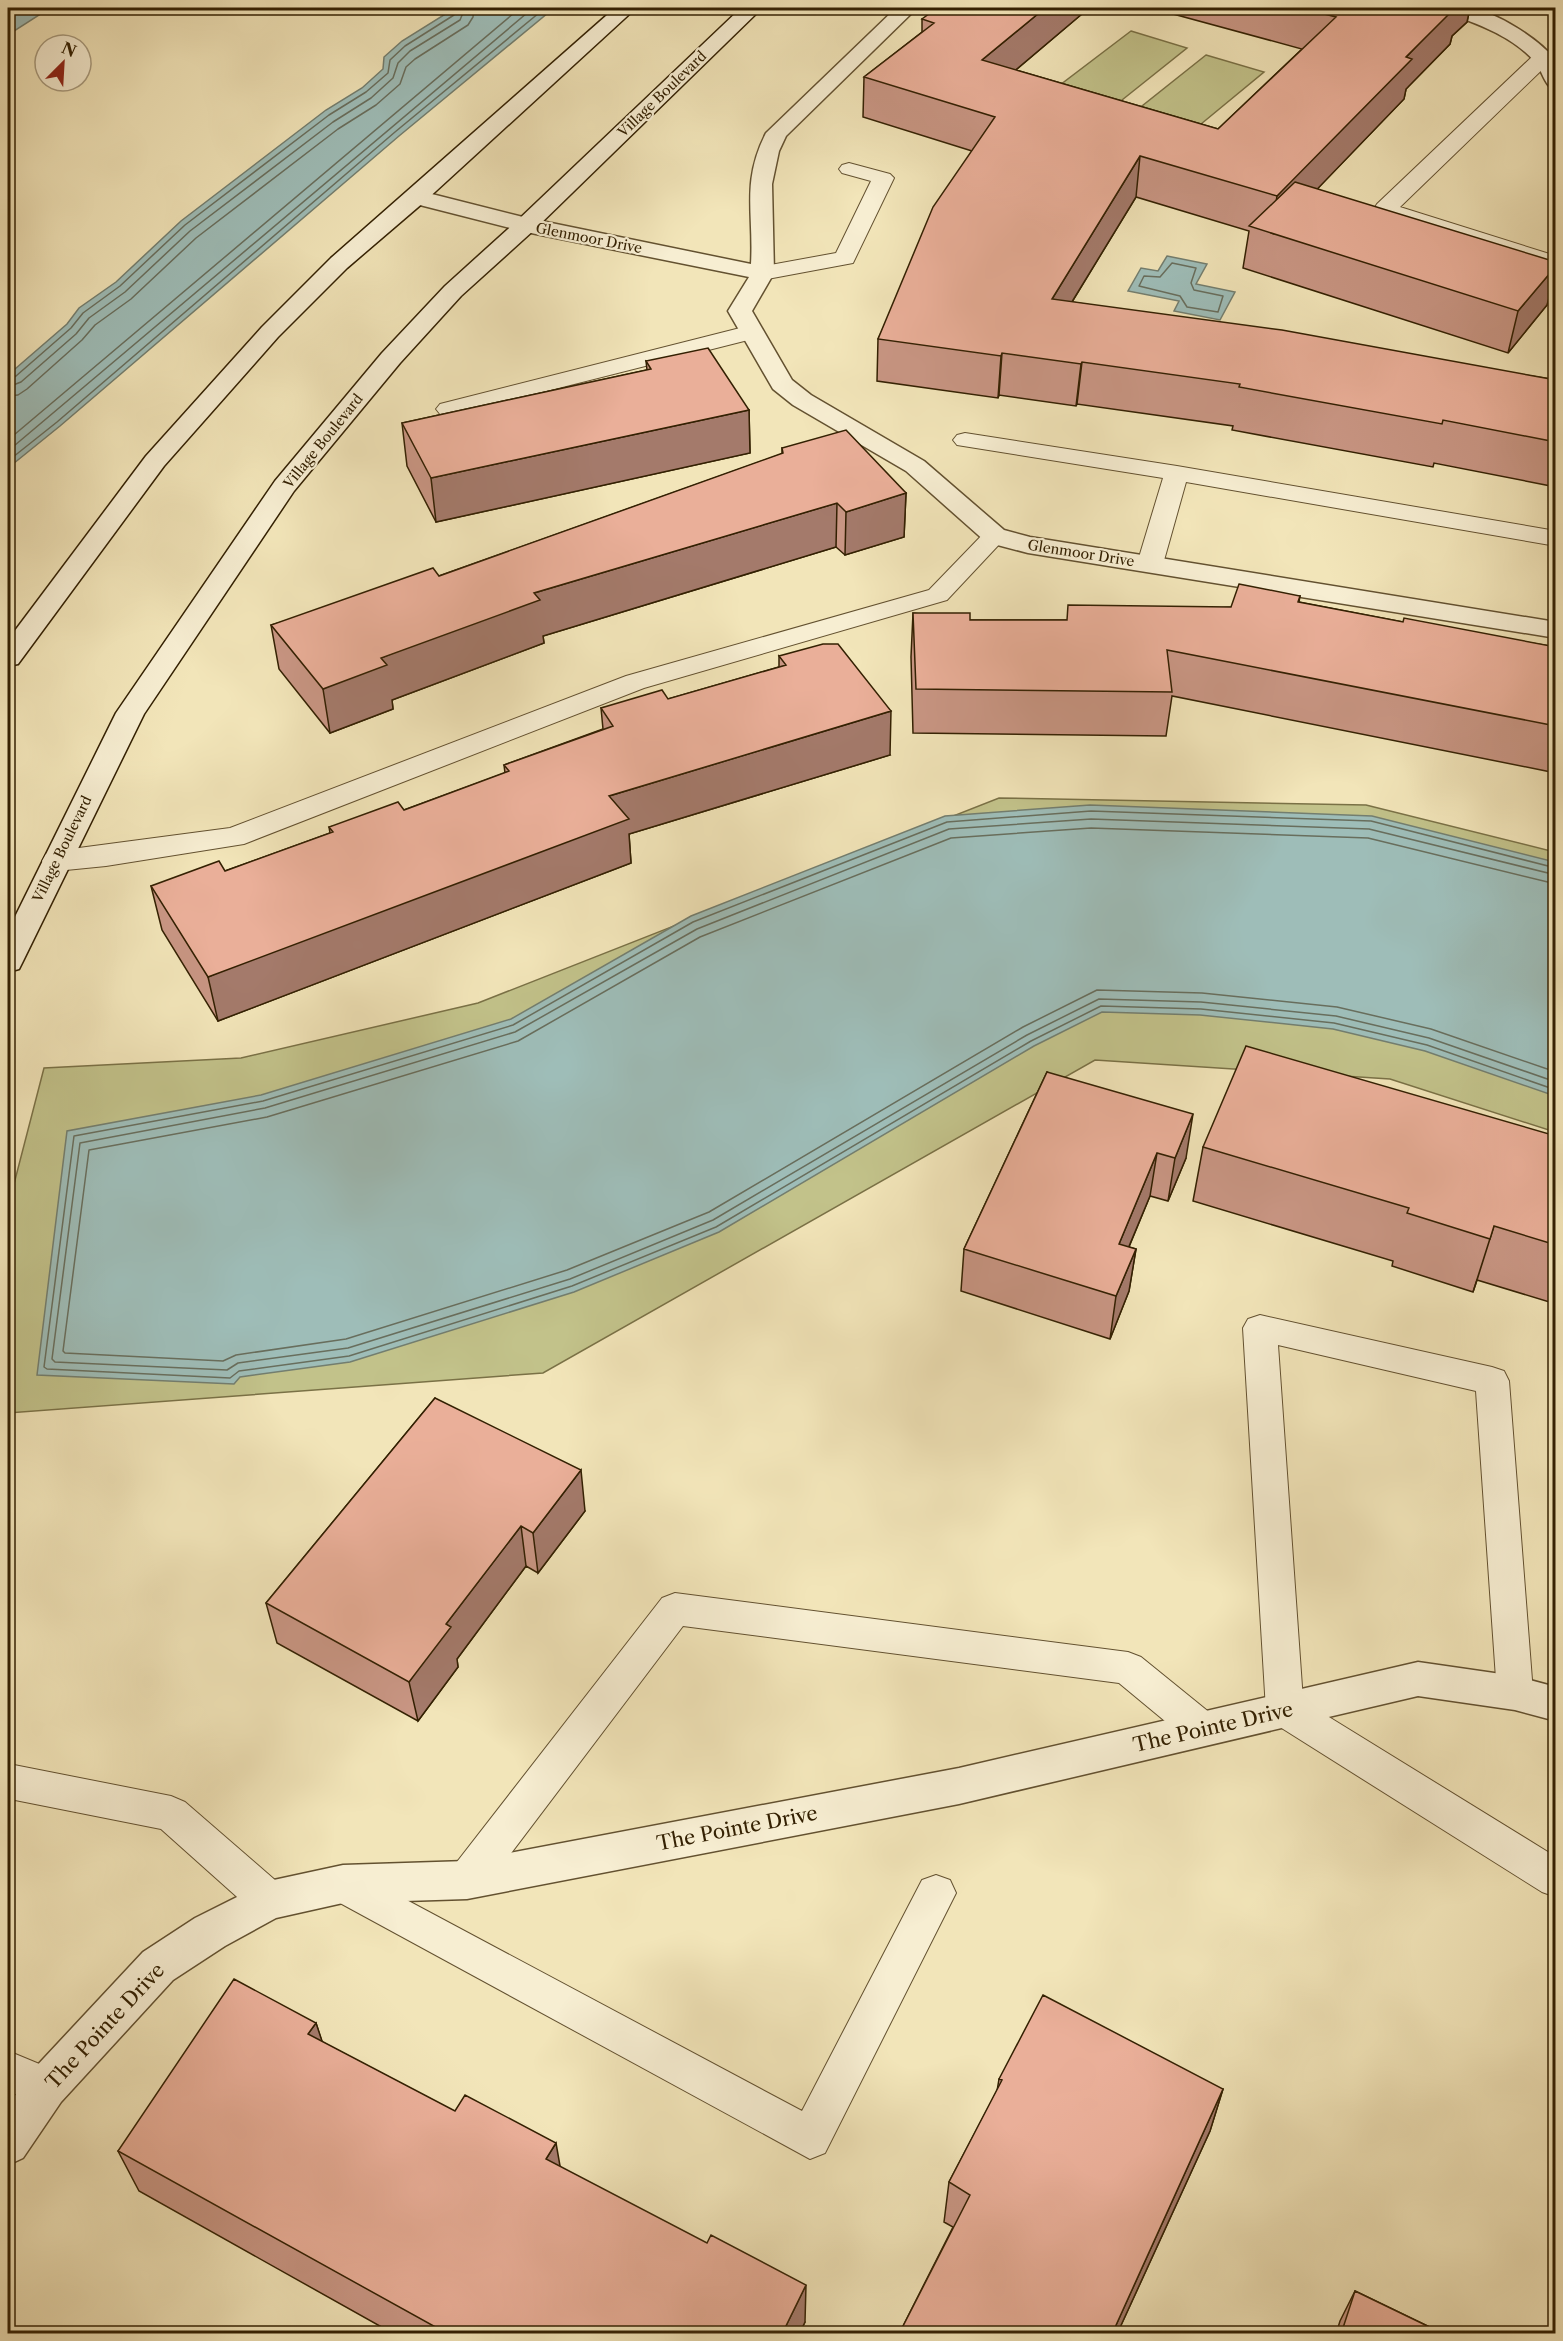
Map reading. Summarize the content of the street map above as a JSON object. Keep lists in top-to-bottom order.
{
  "streets": {
    "street": ["Village Boulevard", "Glenmoor Drive", "The Pointe Drive"]
  },
  "crossings": [
    ["Village Boulevard", "Glenmoor Drive"]
  ],
  "north": "top right"
}
